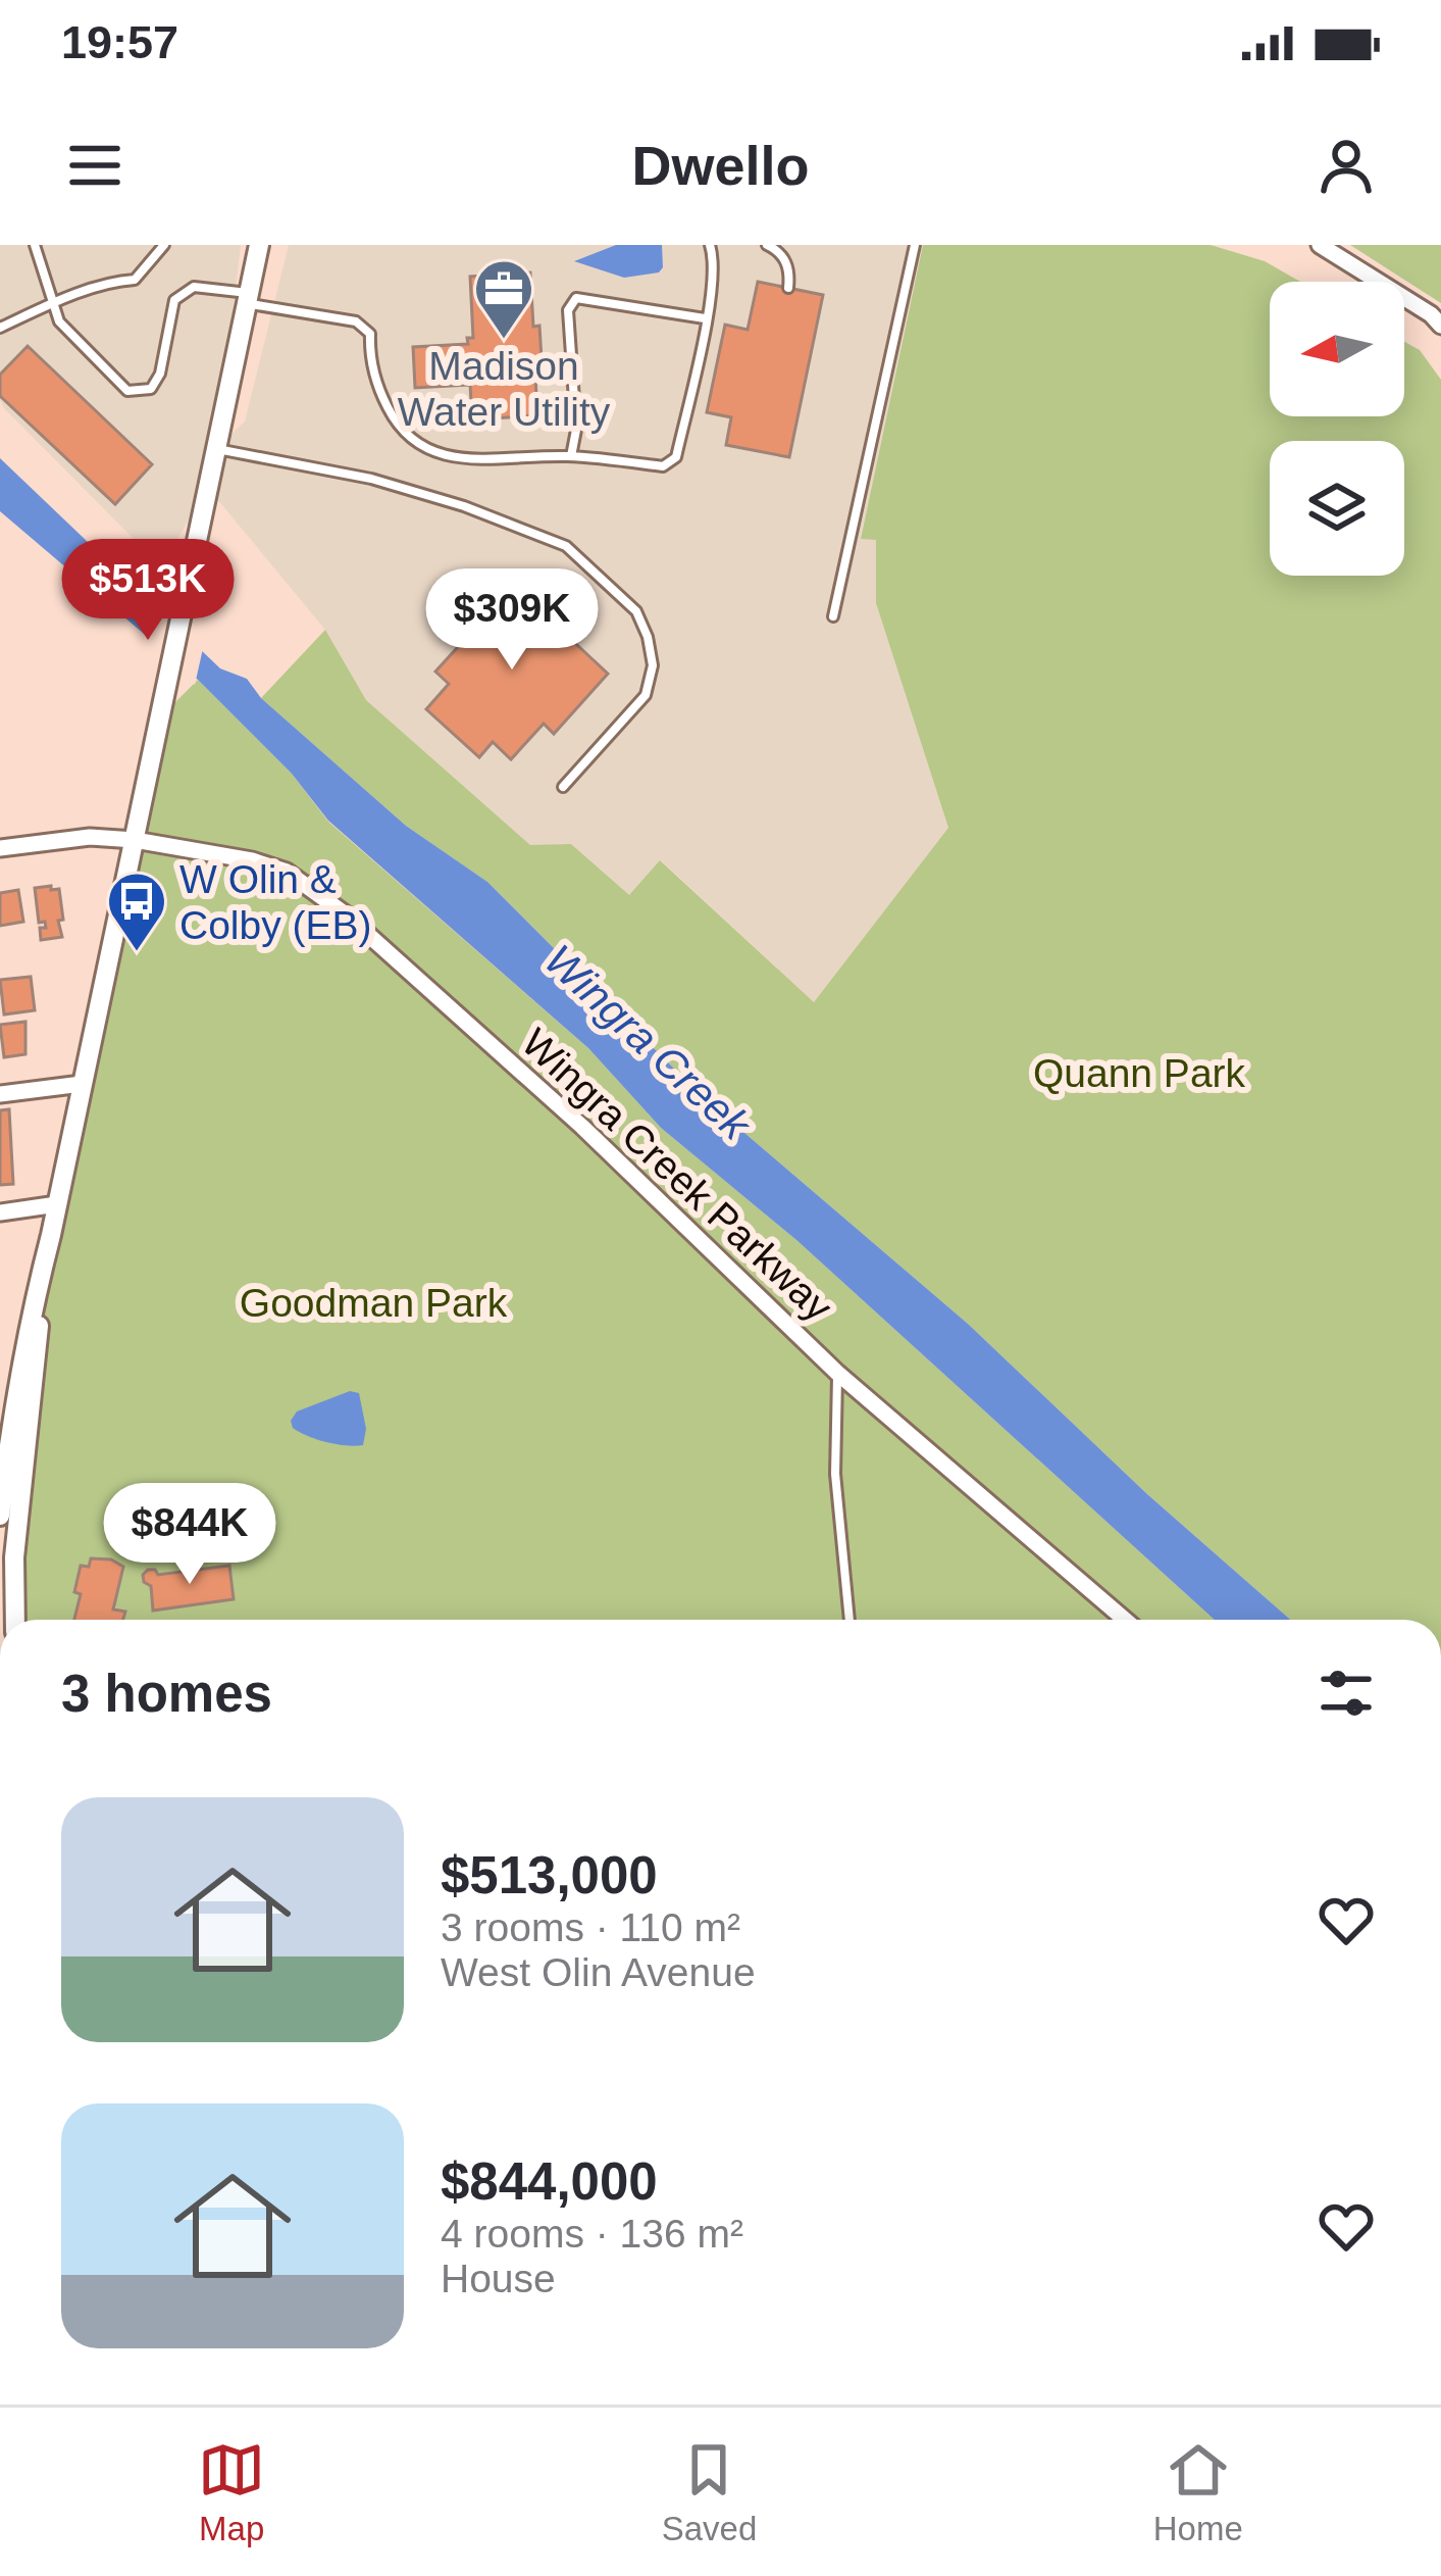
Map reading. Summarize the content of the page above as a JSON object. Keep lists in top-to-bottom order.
{
  "streets": {
    "street": ["Wingra Creek Parkway"]
  },
  "water": ["Wingra Creek"],
  "parks": ["Quann Park", "Goodman Park"],
  "places": {
    "office": ["Madison Water Utility"],
    "bus stop": ["W Olin & Colby (EB)"]
  },
  "north": "left",
  "page": {
    "status": "19:57",
    "header": "Dwello",
    "price": ["$513K", "$309K", "$844K"],
    "heading": "3 homes",
    "list": [
      {
        "name": "$513,000",
        "note": "3 rooms · 110 m² · West Olin Avenue"
      },
      {
        "name": "$844,000",
        "note": "4 rooms · 136 m² · House"
      }
    ],
    "tabs": ["Map", "Saved", "Home"]
  }
}
